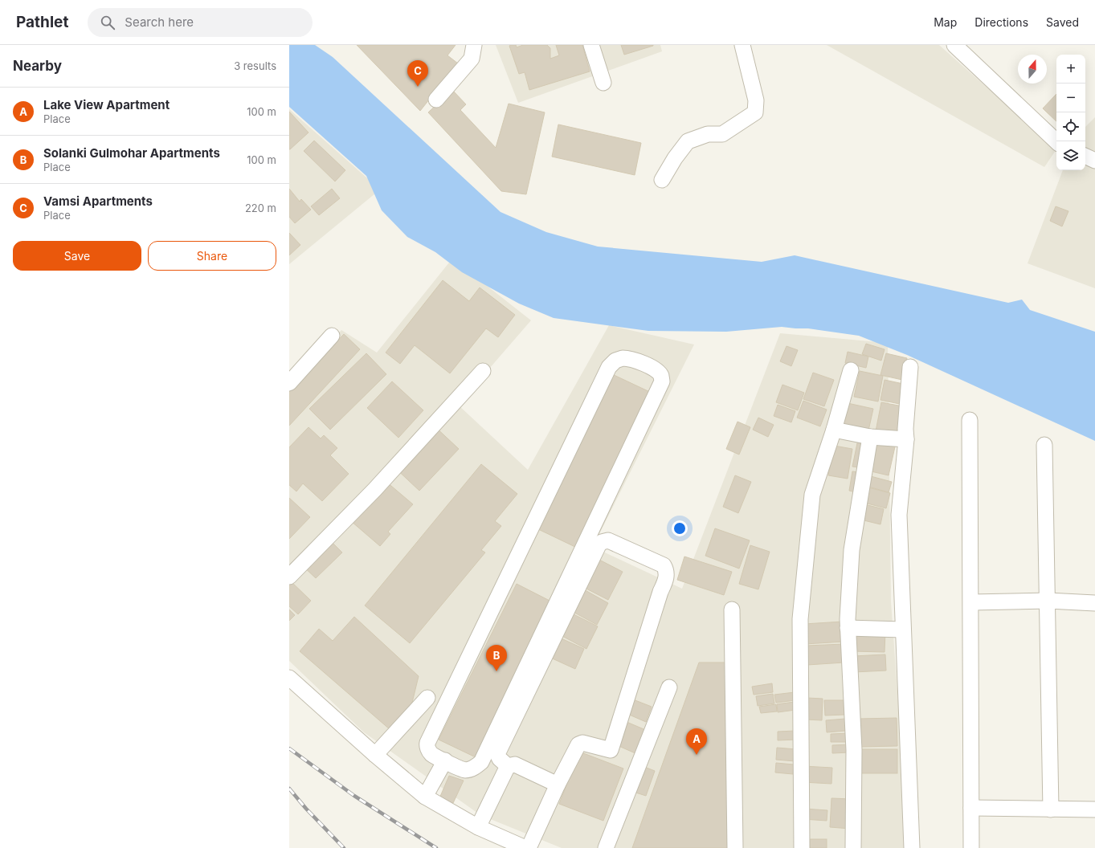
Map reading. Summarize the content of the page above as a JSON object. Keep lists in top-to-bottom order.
{
  "north": "top",
  "page": {
    "header": "Pathlet",
    "search": "Search here",
    "nav": ["Map", "Directions", "Saved"],
    "heading": ["Nearby", "3 results"],
    "map_buttons": ["+", "−"],
    "pins": ["C", "B", "A"],
    "list": [
      {
        "mark": "A",
        "name": "Lake View Apartment",
        "note": "Place",
        "value": "100 m"
      },
      {
        "mark": "B",
        "name": "Solanki Gulmohar Apartments",
        "note": "Place",
        "value": "100 m"
      },
      {
        "mark": "C",
        "name": "Vamsi Apartments",
        "note": "Place",
        "value": "220 m"
      }
    ],
    "buttons": ["Save", "Share"]
  }
}
